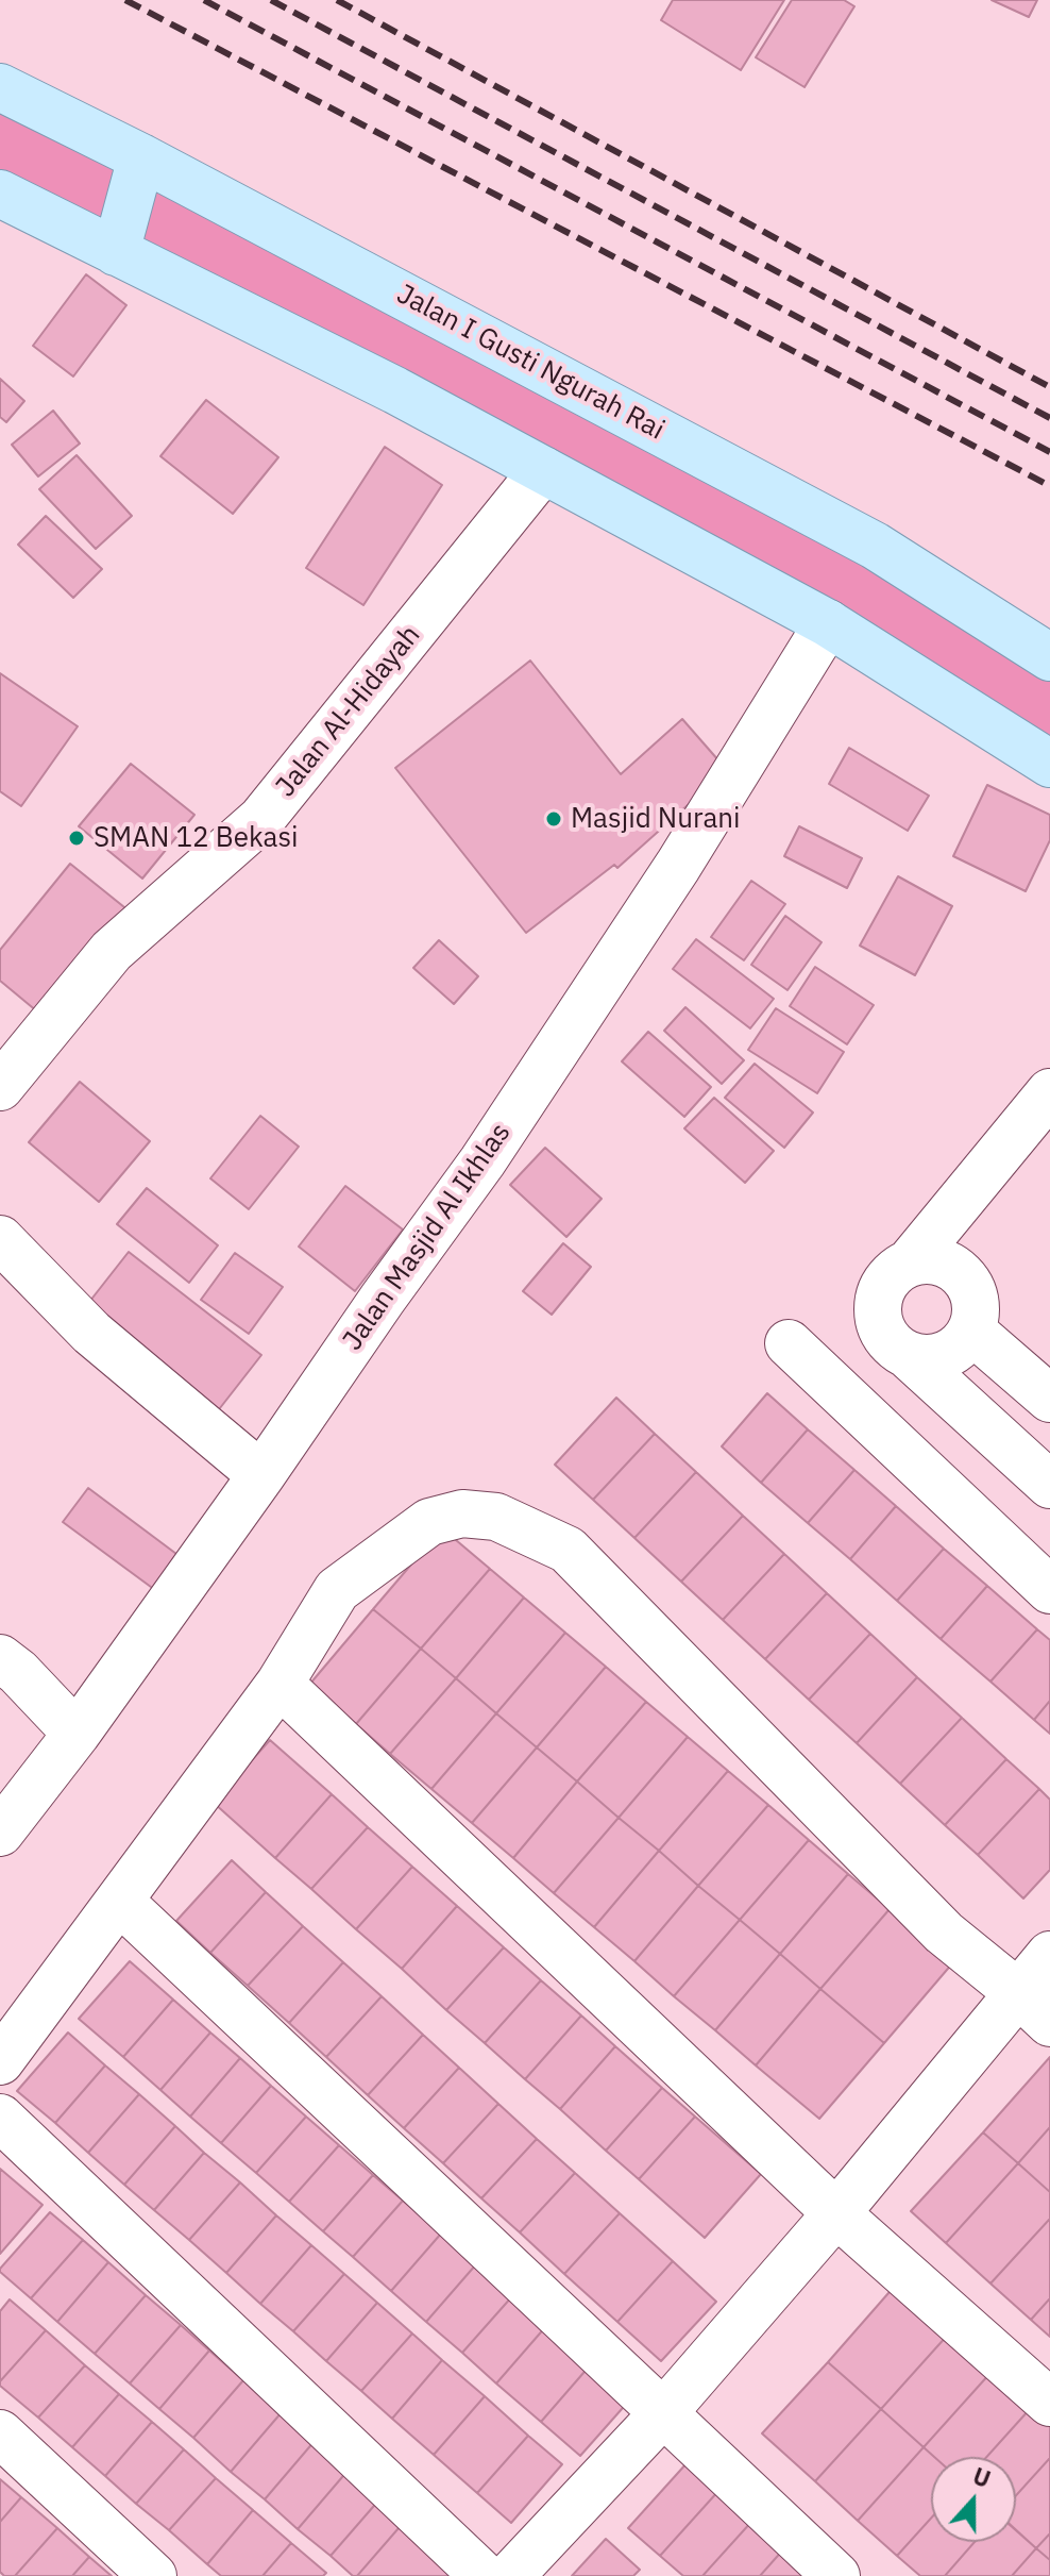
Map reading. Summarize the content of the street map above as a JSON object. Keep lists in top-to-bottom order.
{
  "streets": {
    "main road": ["Jalan I Gusti Ngurah Rai"],
    "street": ["Jalan Al-Hidayah", "Jalan Masjid Al Ikhlas"]
  },
  "places": ["Masjid Nurani", "SMAN 12 Bekasi"],
  "north": "top"
}
